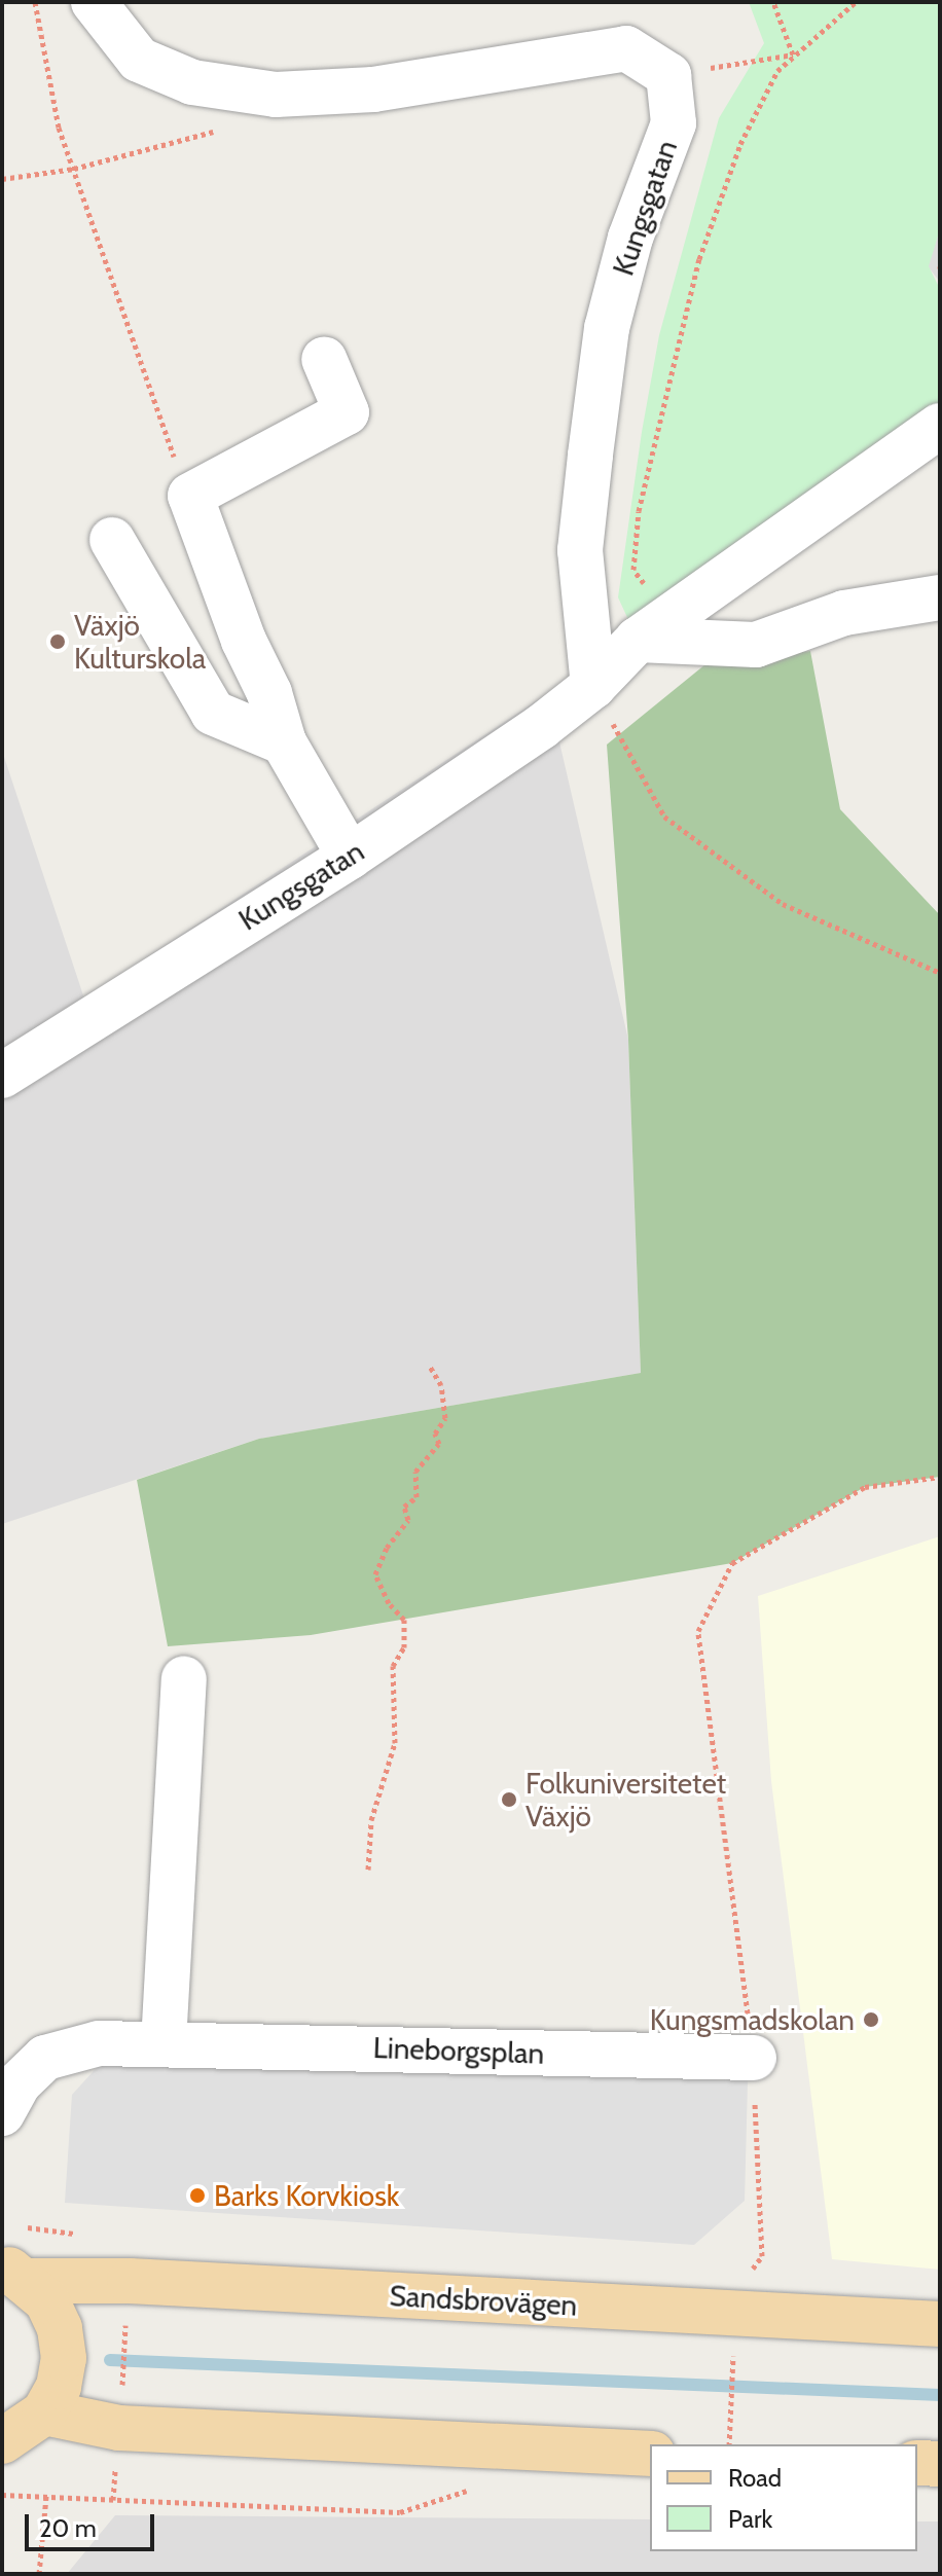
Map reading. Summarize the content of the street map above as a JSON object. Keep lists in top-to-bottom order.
{
  "streets": {
    "main road": ["Sandsbrovägen"],
    "street": ["Kungsgatan", "Lineborgsplan"]
  },
  "places": [
    "Växjö Kulturskola",
    "Folkuniversitetet Växjö",
    "Kungsmadskolan",
    "Barks Korvkiosk"
  ],
  "legend": ["Road", "Park"],
  "scale_bar": "20 m"
}
